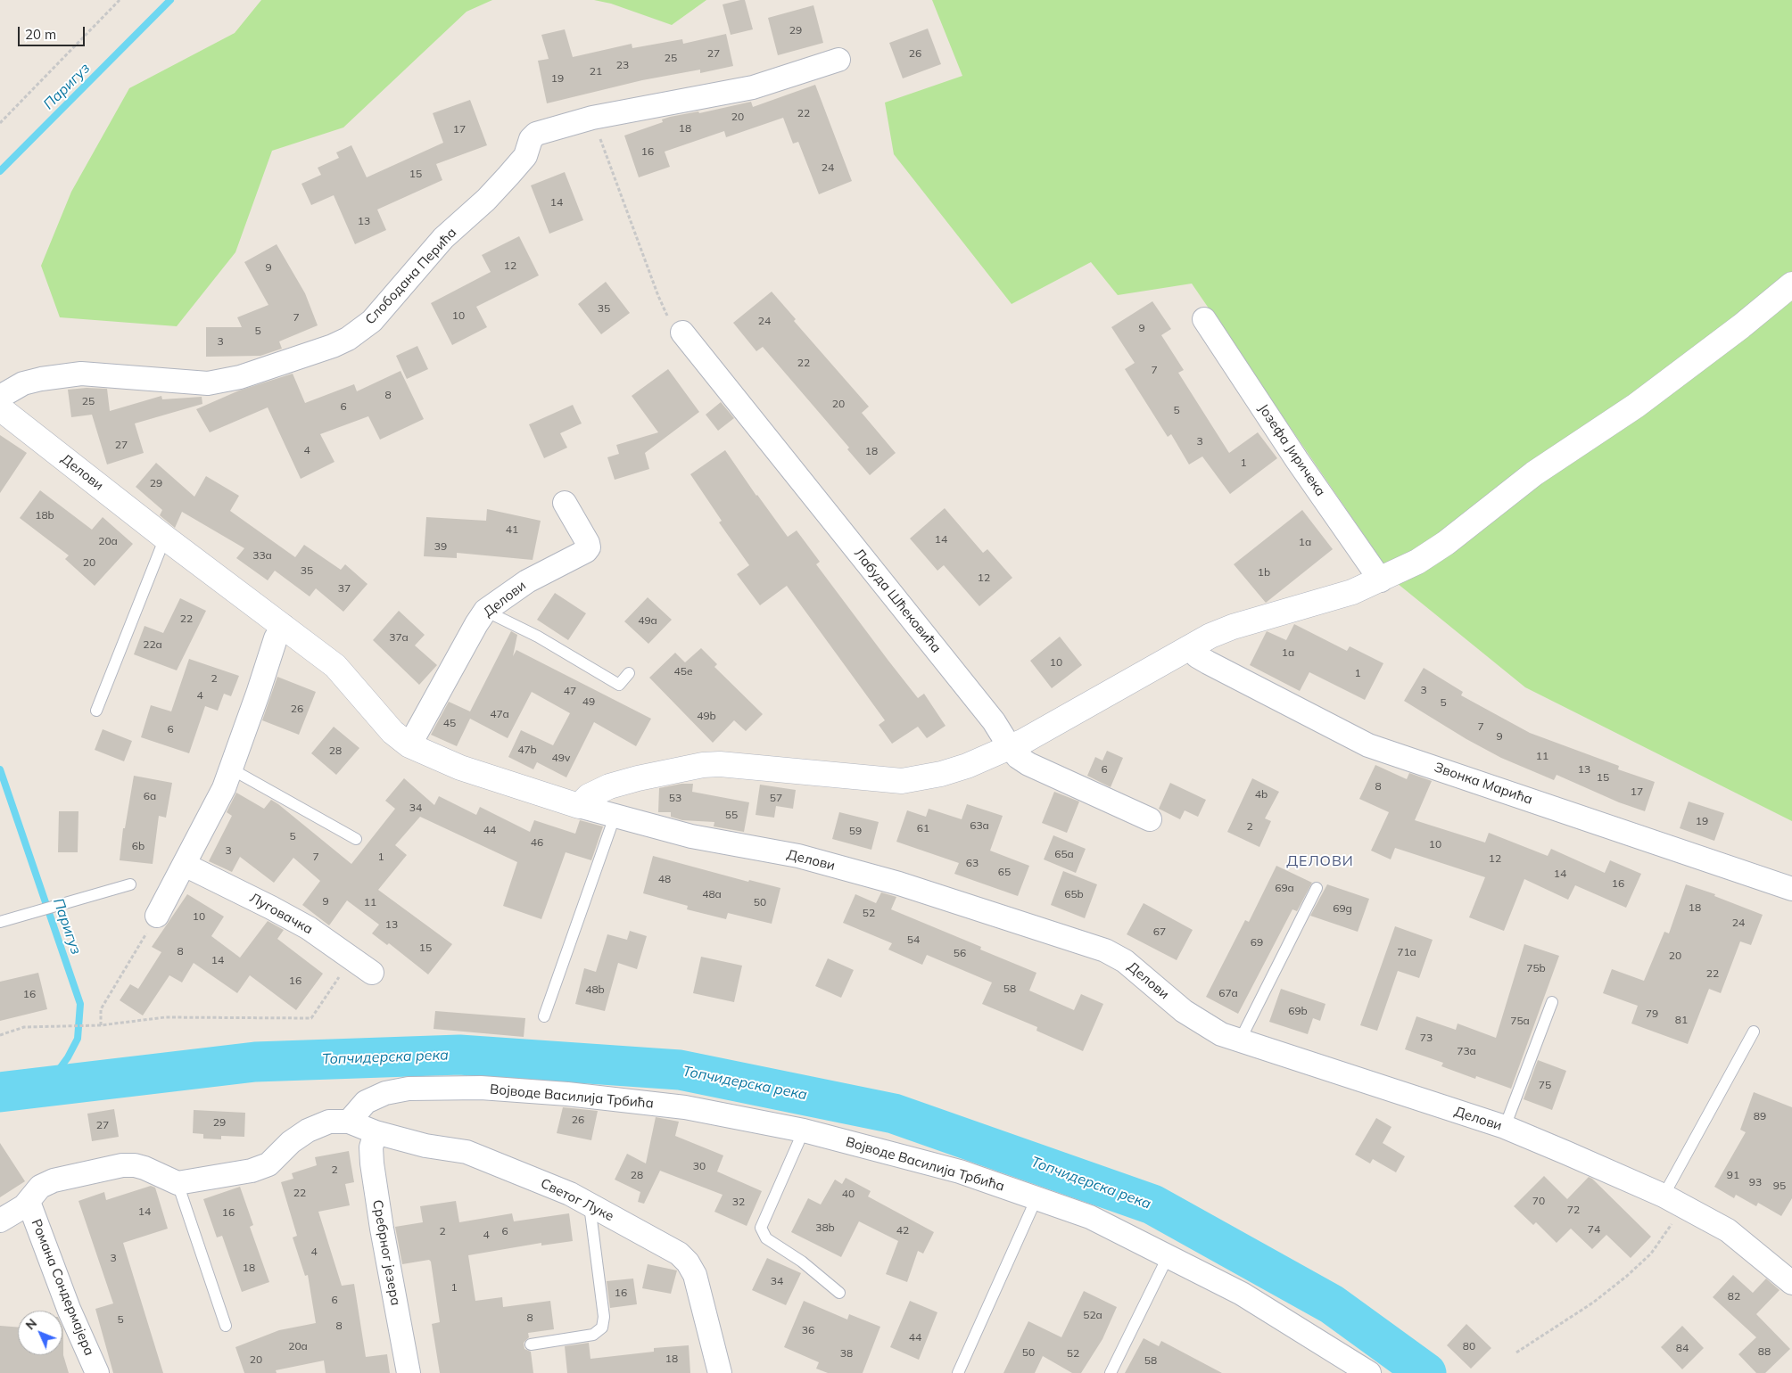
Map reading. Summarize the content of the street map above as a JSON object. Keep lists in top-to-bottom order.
{
  "streets": {
    "street": [
      "Слободана Перића",
      "Јозефа Јиричека",
      "Делови",
      "Лабуда Шћековића",
      "Звонка Марића",
      "Луговачка",
      "Војводе Василија Трбића",
      "Светог Луке",
      "Сребрног језера",
      "Романа Сондермајера"
    ]
  },
  "crossings": [
    ["Војводе Василија Трбића", "Светог Луке"],
    ["Светог Луке", "Сребрног језера"]
  ],
  "districts": ["ДЕЛОВИ"],
  "water": ["Паригуз", "Топчидерска река"],
  "house_numbers": [
    "29",
    "27",
    "26",
    "25",
    "23",
    "21",
    "19",
    "22",
    "20",
    "18",
    "17",
    "16",
    "24",
    "15",
    "14",
    "13",
    "12",
    "9",
    "35",
    "10",
    "7",
    "24",
    "9",
    "5",
    "3",
    "22",
    "7",
    "8",
    "25",
    "20",
    "6",
    "5",
    "3",
    "27",
    "4",
    "18",
    "1",
    "29",
    "18b",
    "41",
    "14",
    "20a",
    "1a",
    "39",
    "33a",
    "20",
    "35",
    "1b",
    "12",
    "37",
    "22",
    "49a",
    "37a",
    "22a",
    "1a",
    "10",
    "45e",
    "1",
    "2",
    "3",
    "47",
    "4",
    "49",
    "5",
    "26",
    "47a",
    "49b",
    "45",
    "7",
    "6",
    "9",
    "47b",
    "28",
    "11",
    "49v",
    "6",
    "13",
    "15",
    "8",
    "17",
    "4b",
    "6a",
    "53",
    "57",
    "34",
    "55",
    "19",
    "63a",
    "2",
    "61",
    "44",
    "59",
    "5",
    "46",
    "10",
    "6b",
    "3",
    "65a",
    "7",
    "1",
    "12",
    "63",
    "65",
    "14",
    "48",
    "16",
    "69a",
    "48a",
    "65b",
    "9",
    "11",
    "50",
    "18",
    "69g",
    "52",
    "10",
    "24",
    "13",
    "67",
    "54",
    "69",
    "15",
    "8",
    "71a",
    "56",
    "20",
    "14",
    "75b",
    "22",
    "16",
    "58",
    "48b",
    "67a",
    "16",
    "69b",
    "79",
    "81",
    "75a",
    "73",
    "73a",
    "75",
    "89",
    "26",
    "29",
    "27",
    "30",
    "2",
    "28",
    "91",
    "93",
    "95",
    "22",
    "40",
    "70",
    "32",
    "72",
    "14",
    "16",
    "38b",
    "74",
    "42",
    "2",
    "6",
    "4",
    "4",
    "3",
    "18",
    "34",
    "1",
    "16",
    "82",
    "6",
    "52a",
    "8",
    "5",
    "8",
    "36",
    "44",
    "20a",
    "80",
    "84",
    "88",
    "50",
    "38",
    "52",
    "18",
    "20",
    "58"
  ],
  "scale_bar": "20 m",
  "north": "top left"
}
